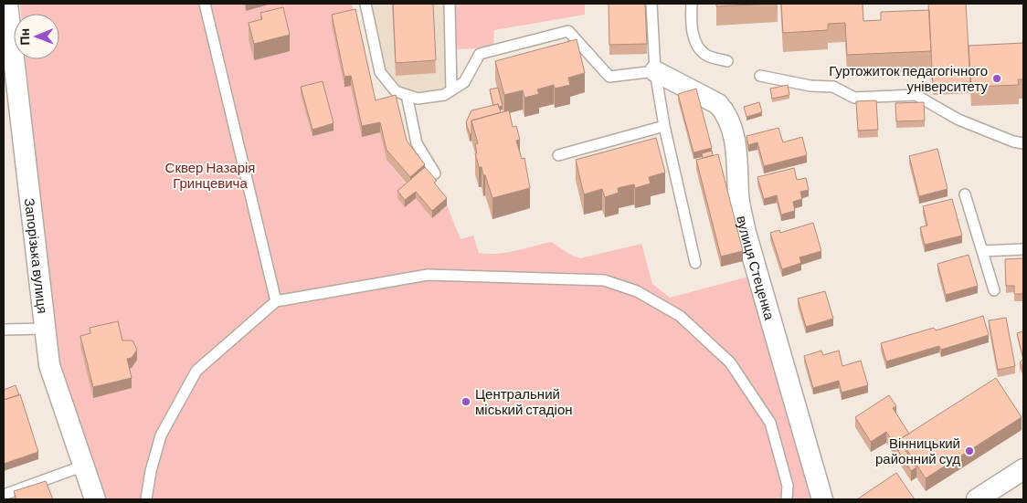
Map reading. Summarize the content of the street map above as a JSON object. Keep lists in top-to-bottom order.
{
  "streets": {
    "street": ["Запорізька вулиця", "вулиця Стеценка"]
  },
  "parks": ["Сквер Назарія Гринцевича"],
  "places": ["Гуртожиток педагогічного університету", "Центральний міський стадіон", "Вінницький районний суд"],
  "north": "left"
}
